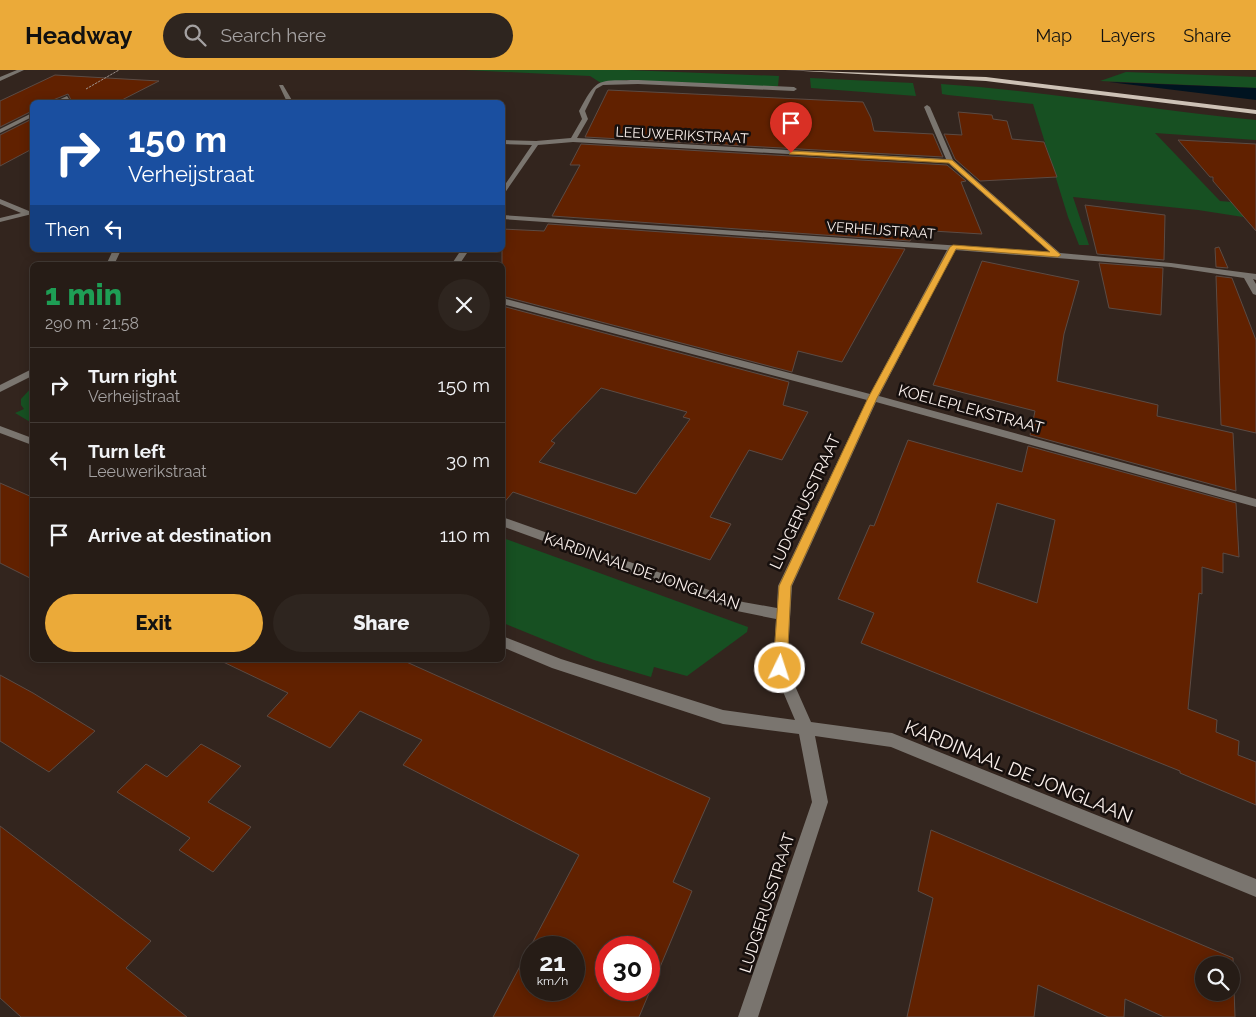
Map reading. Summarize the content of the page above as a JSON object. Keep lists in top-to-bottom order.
{
  "streets": {
    "street": [
      "LEEUWERIKSTRAAT",
      "VERHEIJSTRAAT",
      "KOELEPLEKSTRAAT",
      "LUDGERUSSTRAAT",
      "KARDINAAL DE JONGLAAN"
    ]
  },
  "crossings": [
    ["VERHEIJSTRAAT", "LUDGERUSSTRAAT"],
    ["KOELEPLEKSTRAAT", "LUDGERUSSTRAAT"],
    ["LUDGERUSSTRAAT", "KARDINAAL DE JONGLAAN"]
  ],
  "page": {
    "header": "Headway",
    "search": "Search here",
    "nav": ["Map", "Layers", "Share"],
    "turn": ["150 m", "Verheijstraat"],
    "then": "Then",
    "heading": ["1 min", "290 m · 21:58"],
    "list": [
      {
        "name": "Turn right",
        "note": "Verheijstraat",
        "value": "150 m"
      },
      {
        "name": "Turn left",
        "note": "Leeuwerikstraat",
        "value": "30 m"
      },
      {
        "name": "Arrive at destination",
        "value": "110 m"
      }
    ],
    "buttons": ["Exit", "Share"],
    "speed": "21 km/h",
    "limit": "30"
  }
}
